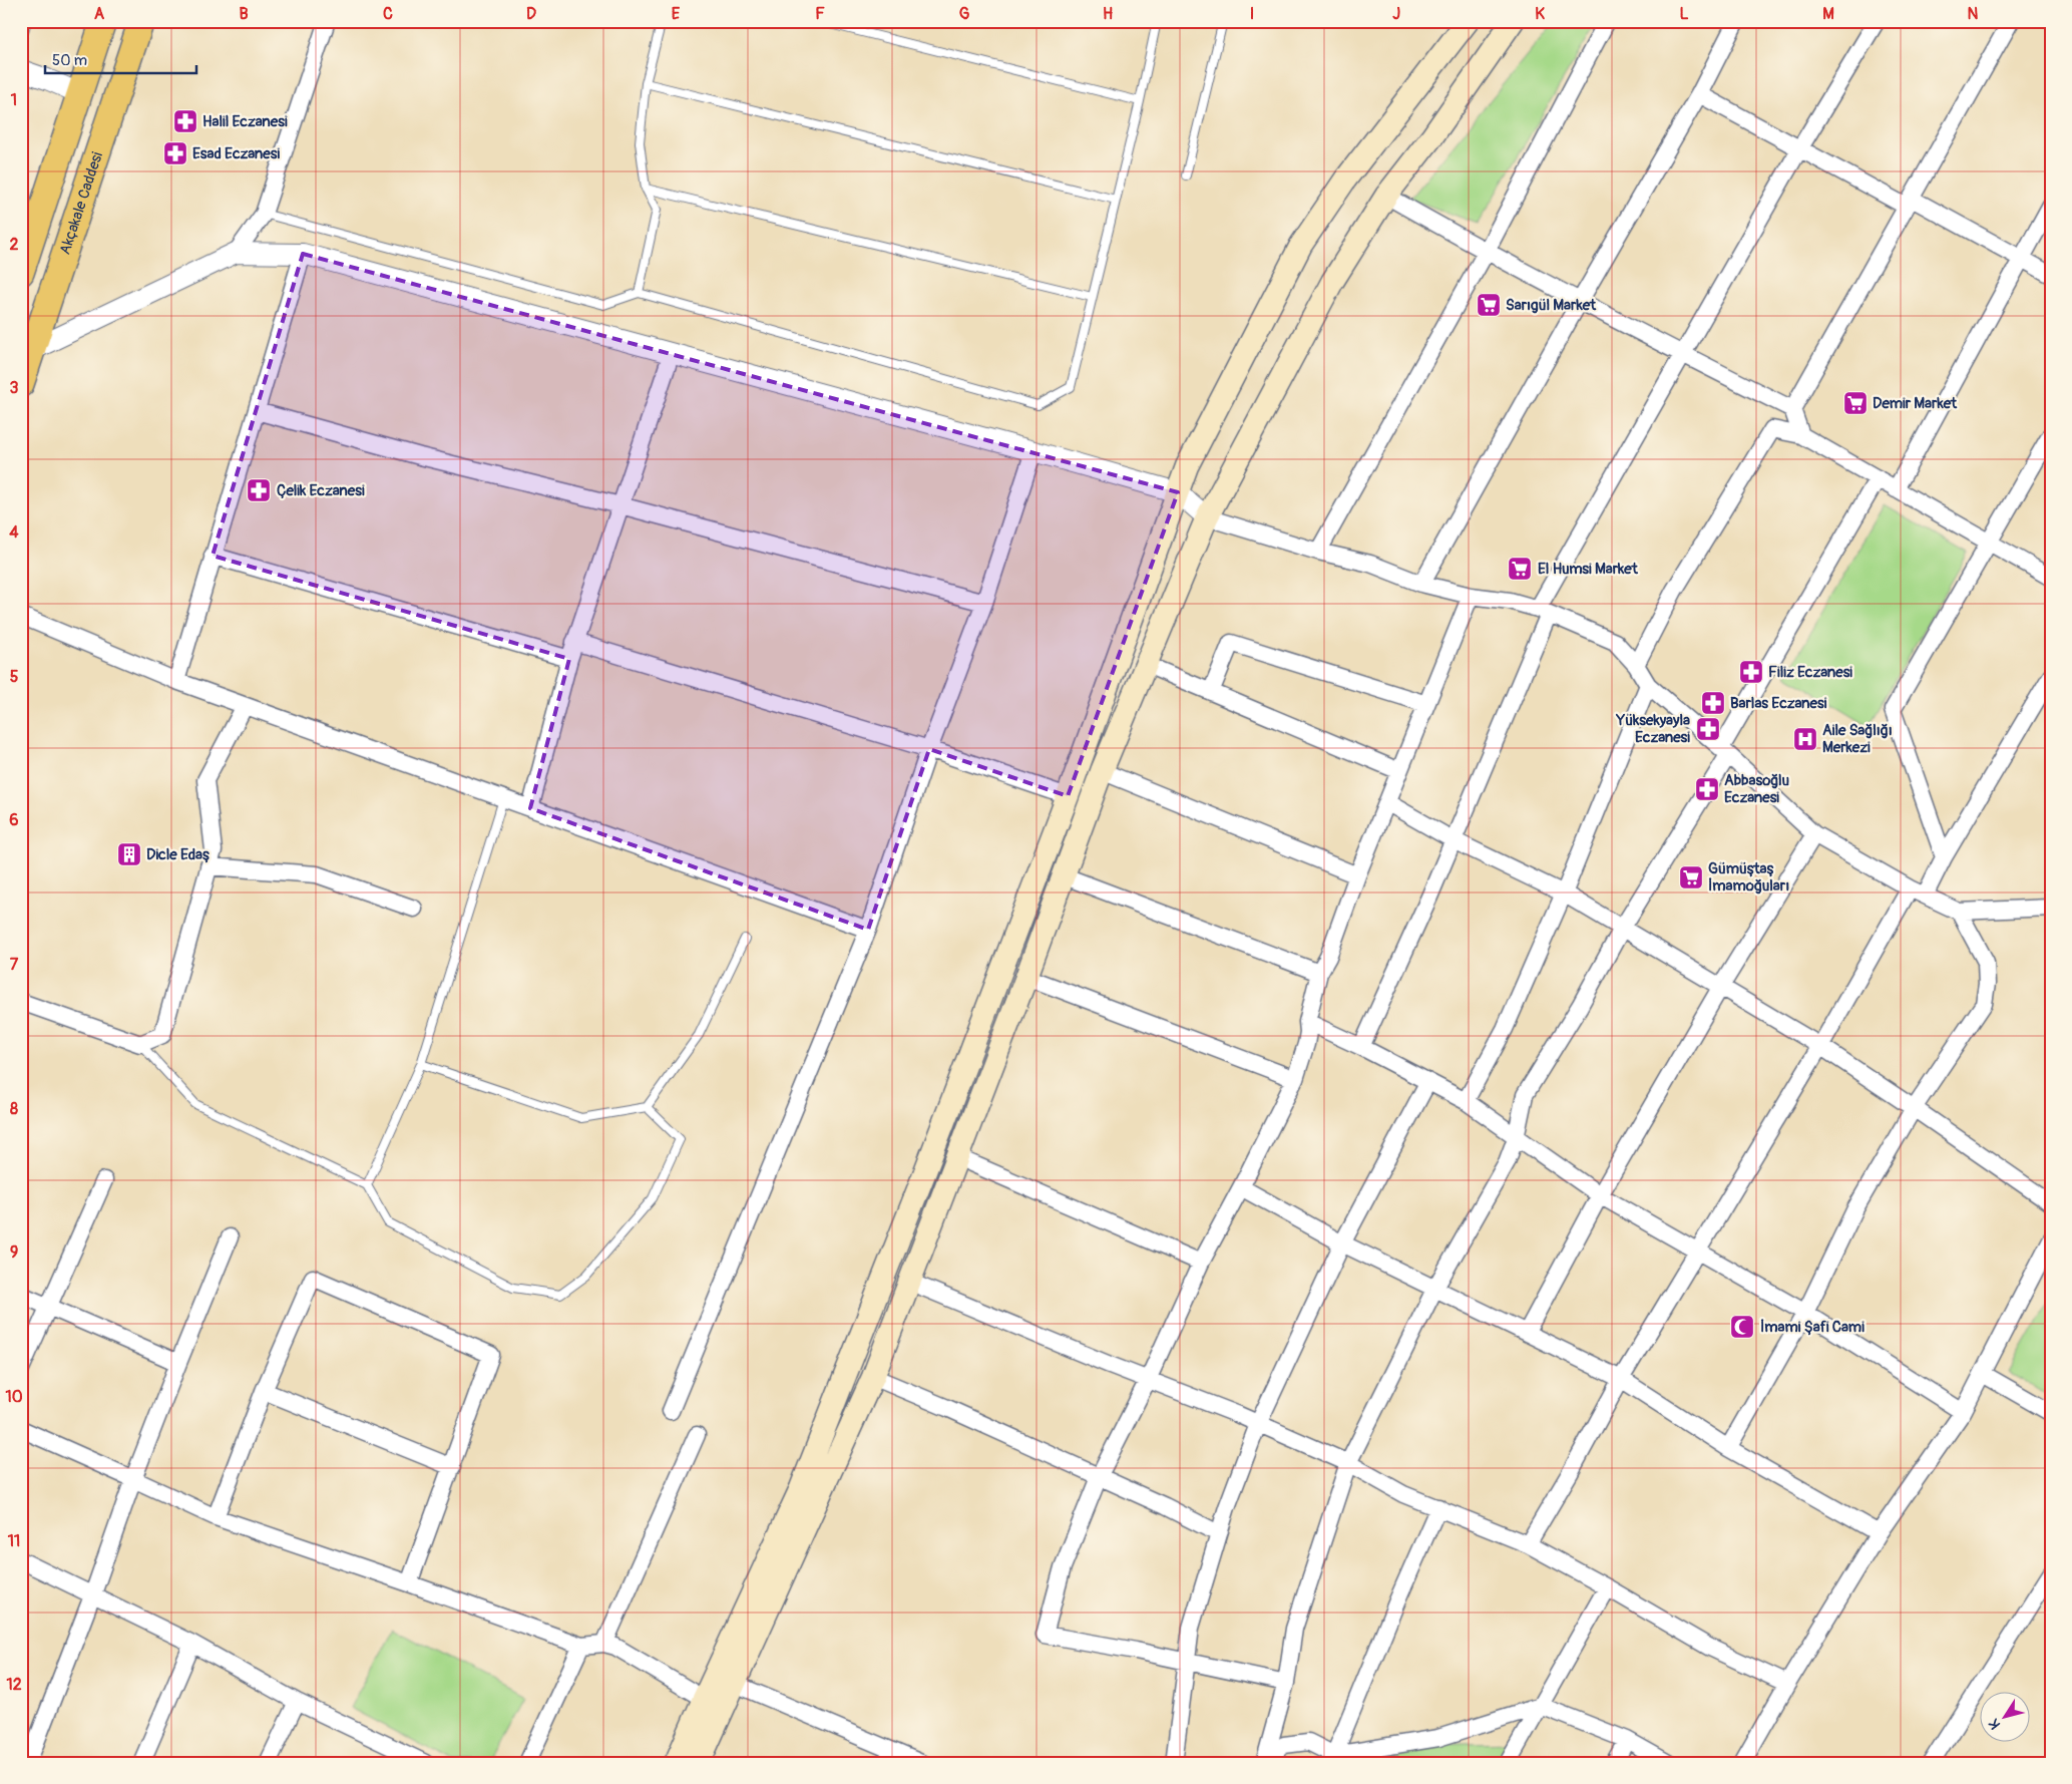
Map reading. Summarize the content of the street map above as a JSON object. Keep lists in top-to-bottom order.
{
  "streets": {
    "main road": ["Akçakale Caddesi"]
  },
  "places": {
    "pharmacy": [
      "Halil Eczanesi",
      "Esad Eczanesi",
      "Çelik Eczanesi",
      "Filiz Eczanesi",
      "Barlas Eczanesi",
      "Yüksekyayla Eczanesi",
      "Abbasoğlu Eczanesi"
    ],
    "supermarket": [
      "Sarıgül Market",
      "Demir Market",
      "El Humsi Market",
      "Gümüştaş İmamoğuları"
    ],
    "hospital": ["Aile Sağlığı Merkezi"],
    "building": ["Dicle Edaş"],
    "mosque": ["İmami Şafi Cami"]
  },
  "scale_bar": "50 m",
  "north": "bottom left",
  "grid": {
    "columns": [
      "A",
      "B",
      "C",
      "D",
      "E",
      "F",
      "G",
      "H",
      "I",
      "J",
      "K",
      "L",
      "M",
      "N"
    ],
    "rows": [
      "1",
      "2",
      "3",
      "4",
      "5",
      "6",
      "7",
      "8",
      "9",
      "10",
      "11",
      "12"
    ]
  }
}
